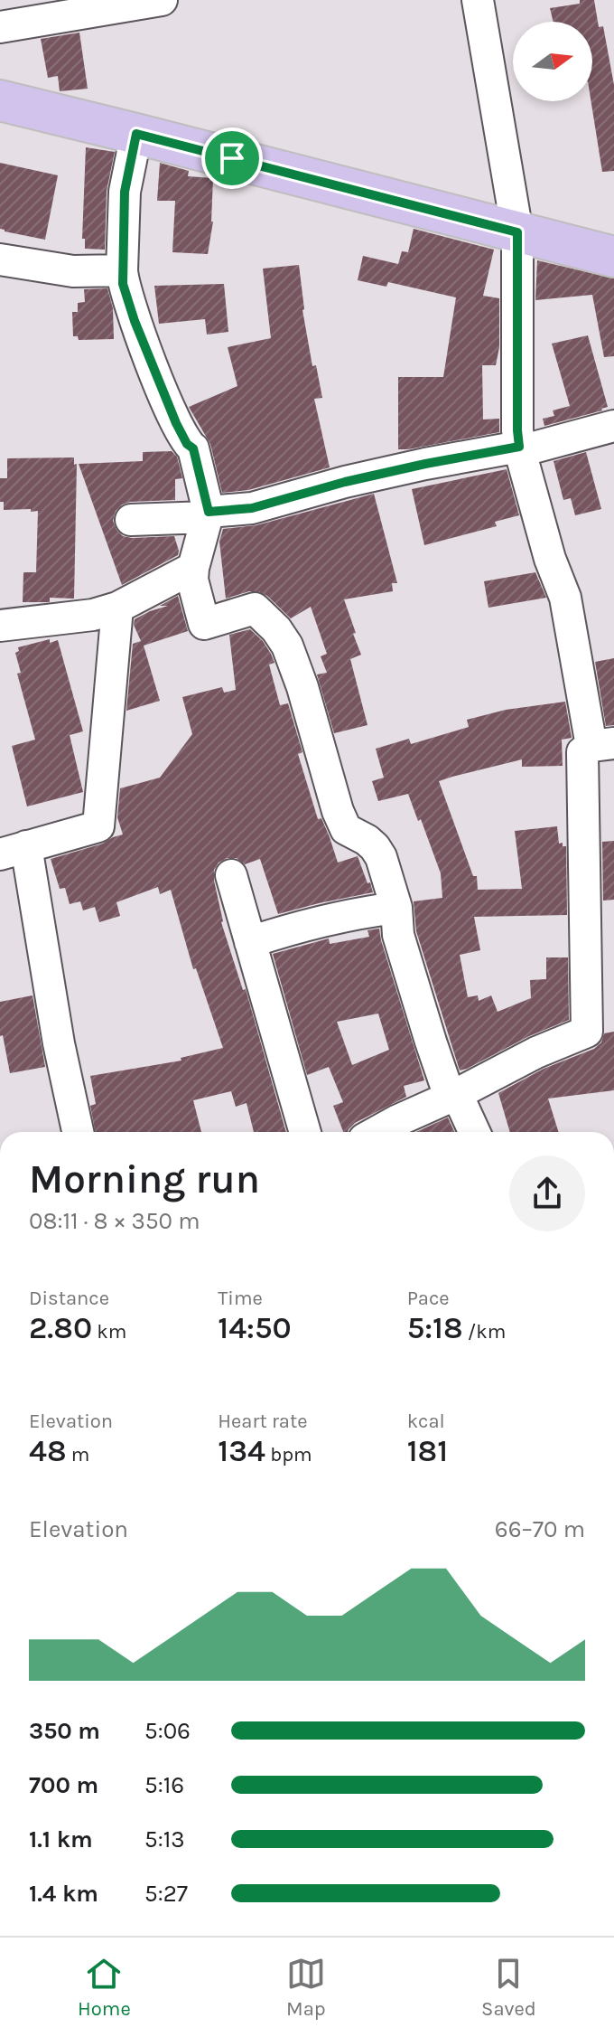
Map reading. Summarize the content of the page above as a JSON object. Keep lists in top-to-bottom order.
{
  "north": "right",
  "page": {
    "heading": ["Morning run", "08:11 · 8 × 350 m"],
    "stats": [
      ["Distance", "2.80 km"],
      ["Time", "14:50"],
      ["Pace", "5:18 /km"],
      ["Elevation", "48 m"],
      ["Heart rate", "134 bpm"],
      ["kcal", "181"]
    ],
    "chart": ["Elevation", "66–70 m"],
    "list": [
      {
        "name": "350 m",
        "note": "5:06"
      },
      {
        "name": "700 m",
        "note": "5:16"
      },
      {
        "name": "1.1 km",
        "note": "5:13"
      },
      {
        "name": "1.4 km",
        "note": "5:27"
      }
    ],
    "tabs": ["Home", "Map", "Saved"]
  }
}
